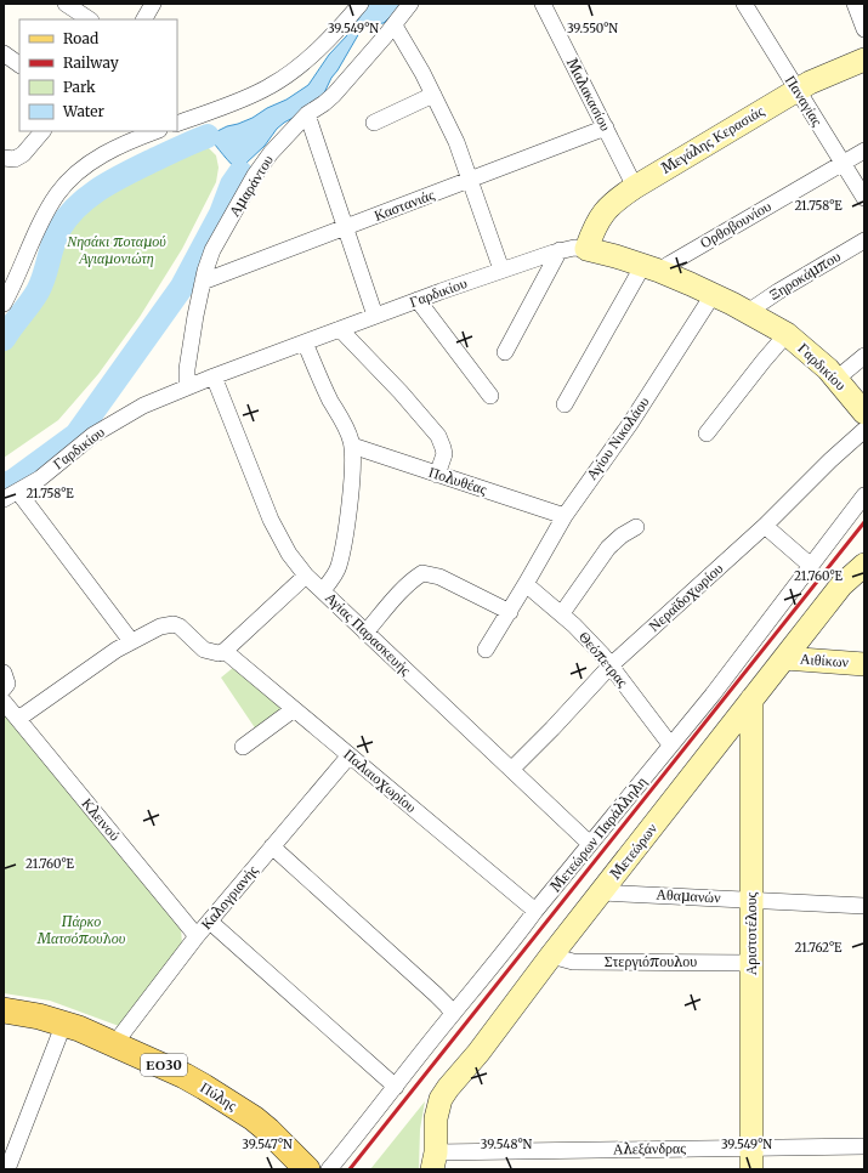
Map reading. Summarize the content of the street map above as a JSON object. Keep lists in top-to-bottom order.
{
  "streets": {
    "main road": ["ΕΟ30", "Πύλης"],
    "street": [
      "Μαλακασίου",
      "Παναγίας",
      "Μεγάλης Κερασιάς",
      "Αμαράντου",
      "Καστανιάς",
      "Ορθοβουνίου",
      "Ξηροκάμπου",
      "Γαρδικίου",
      "Αγίου Νικολάου",
      "Πολυθέας",
      "Νεραϊδοχωρίου",
      "Αγίας Παρασκευής",
      "Θεόπετρας",
      "Αιθίκων",
      "Παλαιοχωρίου",
      "Κλεινού",
      "Μετεώρων Παράλληλη",
      "Μετεώρων",
      "Αθαμανών",
      "Καλογριανής",
      "Αριστοτέλους",
      "Στεργιόπουλου",
      "Αλεξάνδρας"
    ]
  },
  "crossings": [
    ["Μαλακασίου", "Μεγάλης Κερασιάς"],
    ["Μαλακασίου", "Καστανιάς"],
    ["Παναγίας", "Μεγάλης Κερασιάς"],
    ["Παναγίας", "Ορθοβουνίου"],
    ["Μεγάλης Κερασιάς", "Γαρδικίου"],
    ["Αμαράντου", "Καστανιάς"],
    ["Αμαράντου", "Γαρδικίου"],
    ["Ορθοβουνίου", "Γαρδικίου"],
    ["Ξηροκάμπου", "Γαρδικίου"],
    ["Γαρδικίου", "Αγίου Νικολάου"],
    ["Γαρδικίου", "Αγίας Παρασκευής"],
    ["Αγίου Νικολάου", "Πολυθέας"],
    ["Αγίου Νικολάου", "Θεόπετρας"],
    ["Νεραϊδοχωρίου", "Αγίας Παρασκευής"],
    ["Νεραϊδοχωρίου", "Θεόπετρας"],
    ["Αγίας Παρασκευής", "Μετεώρων Παράλληλη"],
    ["Θεόπετρας", "Μετεώρων Παράλληλη"],
    ["Αιθίκων", "Μετεώρων"],
    ["Παλαιοχωρίου", "Μετεώρων Παράλληλη"],
    ["Παλαιοχωρίου", "Καλογριανής"],
    ["Κλεινού", "Καλογριανής"],
    ["Μετεώρων", "Αθαμανών"],
    ["Μετεώρων", "Αριστοτέλους"],
    ["Μετεώρων", "Στεργιόπουλου"],
    ["Μετεώρων", "Αλεξάνδρας"],
    ["Αθαμανών", "Αριστοτέλους"],
    ["Καλογριανής", "Πύλης"],
    ["Αριστοτέλους", "Στεργιόπουλου"],
    ["Αριστοτέλους", "Αλεξάνδρας"]
  ],
  "parks": ["Νησάκι ποταμού Αγιαμονιώτη", "Πάρκο Ματσόπουλου"],
  "legend": [
    "Road",
    "Railway",
    "Park",
    "Water"
  ],
  "coordinates": [
    "39.550°N",
    "39.549°N",
    "21.758°E",
    "21.760°E",
    "21.762°E",
    "39.547°N",
    "39.548°N"
  ]
}
